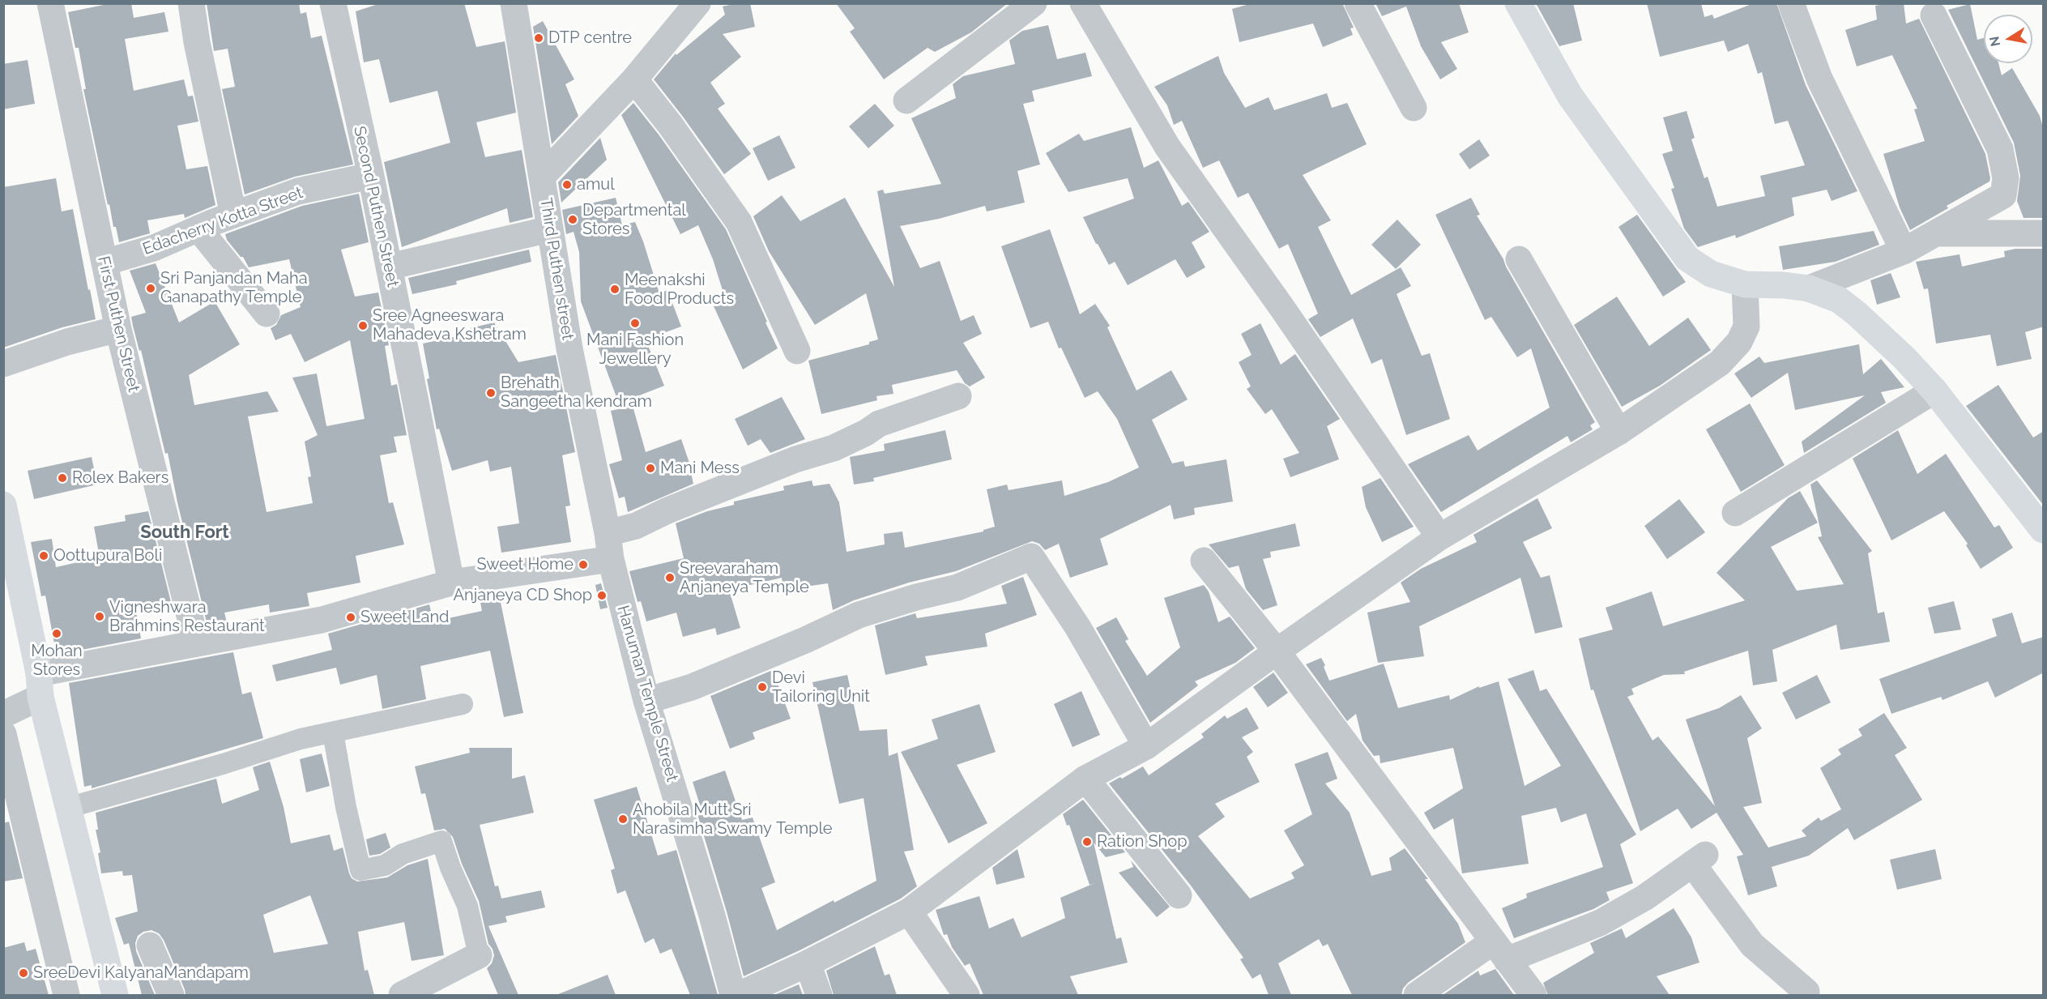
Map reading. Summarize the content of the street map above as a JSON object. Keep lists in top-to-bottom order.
{
  "streets": {
    "street": [
      "Second Puthen Street",
      "Edacherry Kotta Street",
      "Third Puthen street",
      "First Puthen Street",
      "Hanuman Temple Street"
    ]
  },
  "crossings": [
    ["Second Puthen Street", "Edacherry Kotta Street"],
    ["Edacherry Kotta Street", "First Puthen Street"],
    ["Third Puthen street", "Hanuman Temple Street"]
  ],
  "districts": ["South Fort"],
  "places": [
    "DTP centre",
    "amul",
    "Departmental Stores",
    "Sri Panjandan Maha Ganapathy Temple",
    "Meenakshi Food Products",
    "Mani Fashion Jewellery",
    "Sree Agneeswara Mahadeva Kshetram",
    "Brehath Sangeetha kendram",
    "Mani Mess",
    "Rolex Bakers",
    "Oottupura Boli",
    "Sweet Home",
    "Sreevaraham Anjaneya Temple",
    "Anjaneya CD Shop",
    "Vigneshwara Brahmins Restaurant",
    "Sweet Land",
    "Mohan Stores",
    "Devi Tailoring Unit",
    "Ahobila Mutt Sri Narasimha Swamy Temple",
    "Ration Shop",
    "SreeDevi KalyanaMandapam"
  ],
  "north": "left"
}
